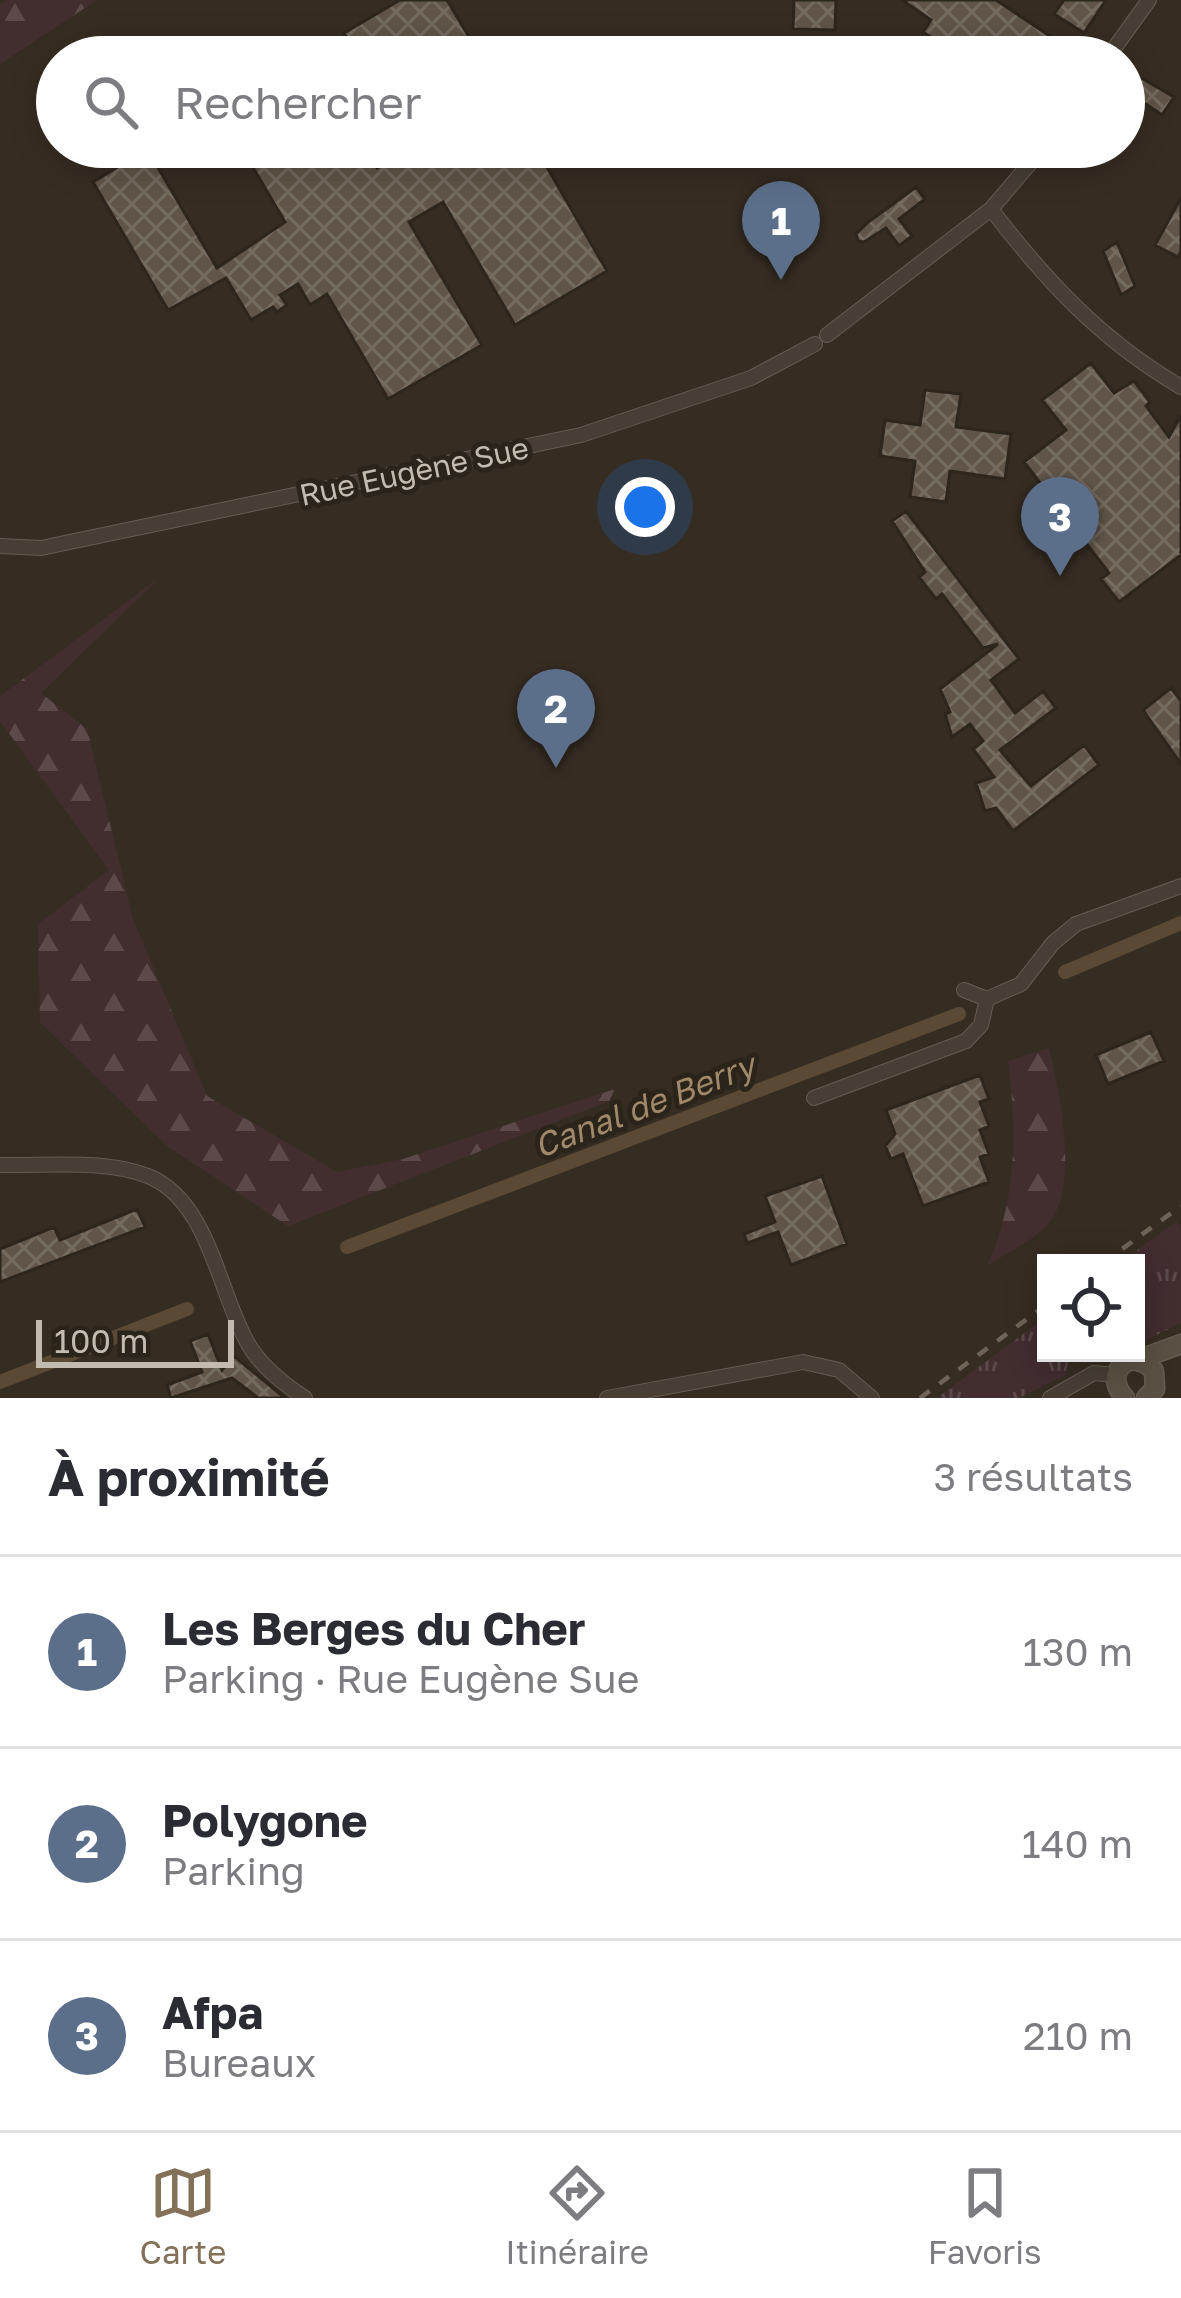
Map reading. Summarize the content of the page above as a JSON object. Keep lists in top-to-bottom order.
{
  "streets": {
    "street": ["Rue Eugène Sue"]
  },
  "water": ["Canal de Berry"],
  "scale_bar": "100 m",
  "page": {
    "search": "Rechercher",
    "pins": ["1", "3", "2"],
    "scale": "100 m",
    "heading": ["À proximité", "3 résultats"],
    "list": [
      {
        "mark": "1",
        "name": "Les Berges du Cher",
        "note": "Parking · Rue Eugène Sue",
        "value": "130 m"
      },
      {
        "mark": "2",
        "name": "Polygone",
        "note": "Parking",
        "value": "140 m"
      },
      {
        "mark": "3",
        "name": "Afpa",
        "note": "Bureaux",
        "value": "210 m"
      }
    ],
    "nav": ["Carte", "Itinéraire", "Favoris"]
  }
}
